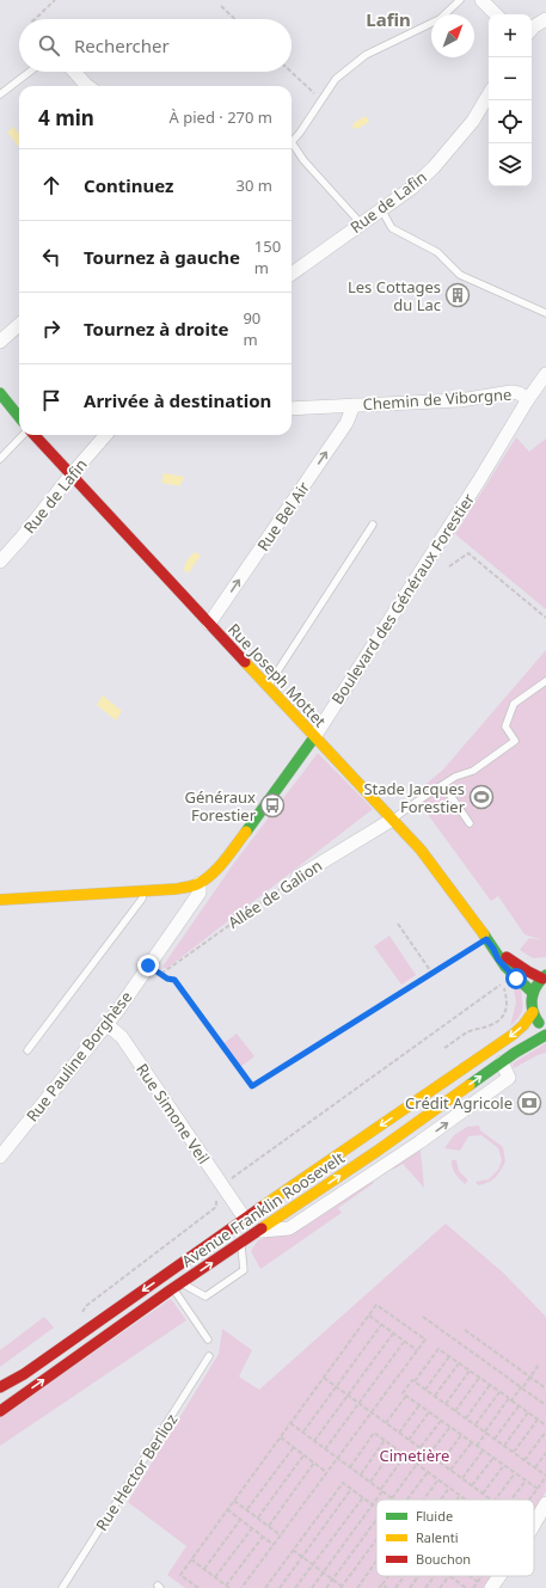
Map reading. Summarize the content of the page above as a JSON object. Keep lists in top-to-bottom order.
{
  "streets": {
    "main road": ["Boulevard des Généraux Forestier", "Rue Joseph Mottet", "Avenue Franklin Roosevelt"],
    "street": [
      "Rue de Lafin",
      "Chemin de Viborgne",
      "Rue Bel Air",
      "Allée de Galion",
      "Rue Pauline Borghèse",
      "Rue Simone Veil"
    ],
    "lane": ["Rue Hector Berlioz"]
  },
  "crossings": [
    ["Rue de Lafin", "Rue Joseph Mottet"],
    ["Chemin de Viborgne", "Rue Bel Air"],
    ["Chemin de Viborgne", "Boulevard des Généraux Forestier"],
    ["Rue Bel Air", "Rue Joseph Mottet"],
    ["Boulevard des Généraux Forestier", "Rue Joseph Mottet"],
    ["Boulevard des Généraux Forestier", "Rue Pauline Borghèse"],
    ["Rue Joseph Mottet", "Allée de Galion"],
    ["Rue Pauline Borghèse", "Rue Simone Veil"],
    ["Rue Simone Veil", "Avenue Franklin Roosevelt"]
  ],
  "one_way": ["Rue Bel Air"],
  "districts": ["Lafin"],
  "parks": ["Cimetière"],
  "places": {
    "building": ["Les Cottages du Lac"],
    "sports": ["Stade Jacques Forestier"],
    "bus stop": ["Généraux Forestier"],
    "bank": ["Crédit Agricole"]
  },
  "legend": ["Fluide", "Ralenti", "Bouchon"],
  "north": "top right",
  "page": {
    "map_buttons": ["+", "−"],
    "search": "Rechercher",
    "heading": ["4 min", "À pied · 270 m"],
    "list": [
      ["Continuez", "30 m"],
      ["Tournez à gauche", "150 m"],
      ["Tournez à droite", "90 m"],
      "Arrivée à destination"
    ]
  }
}
